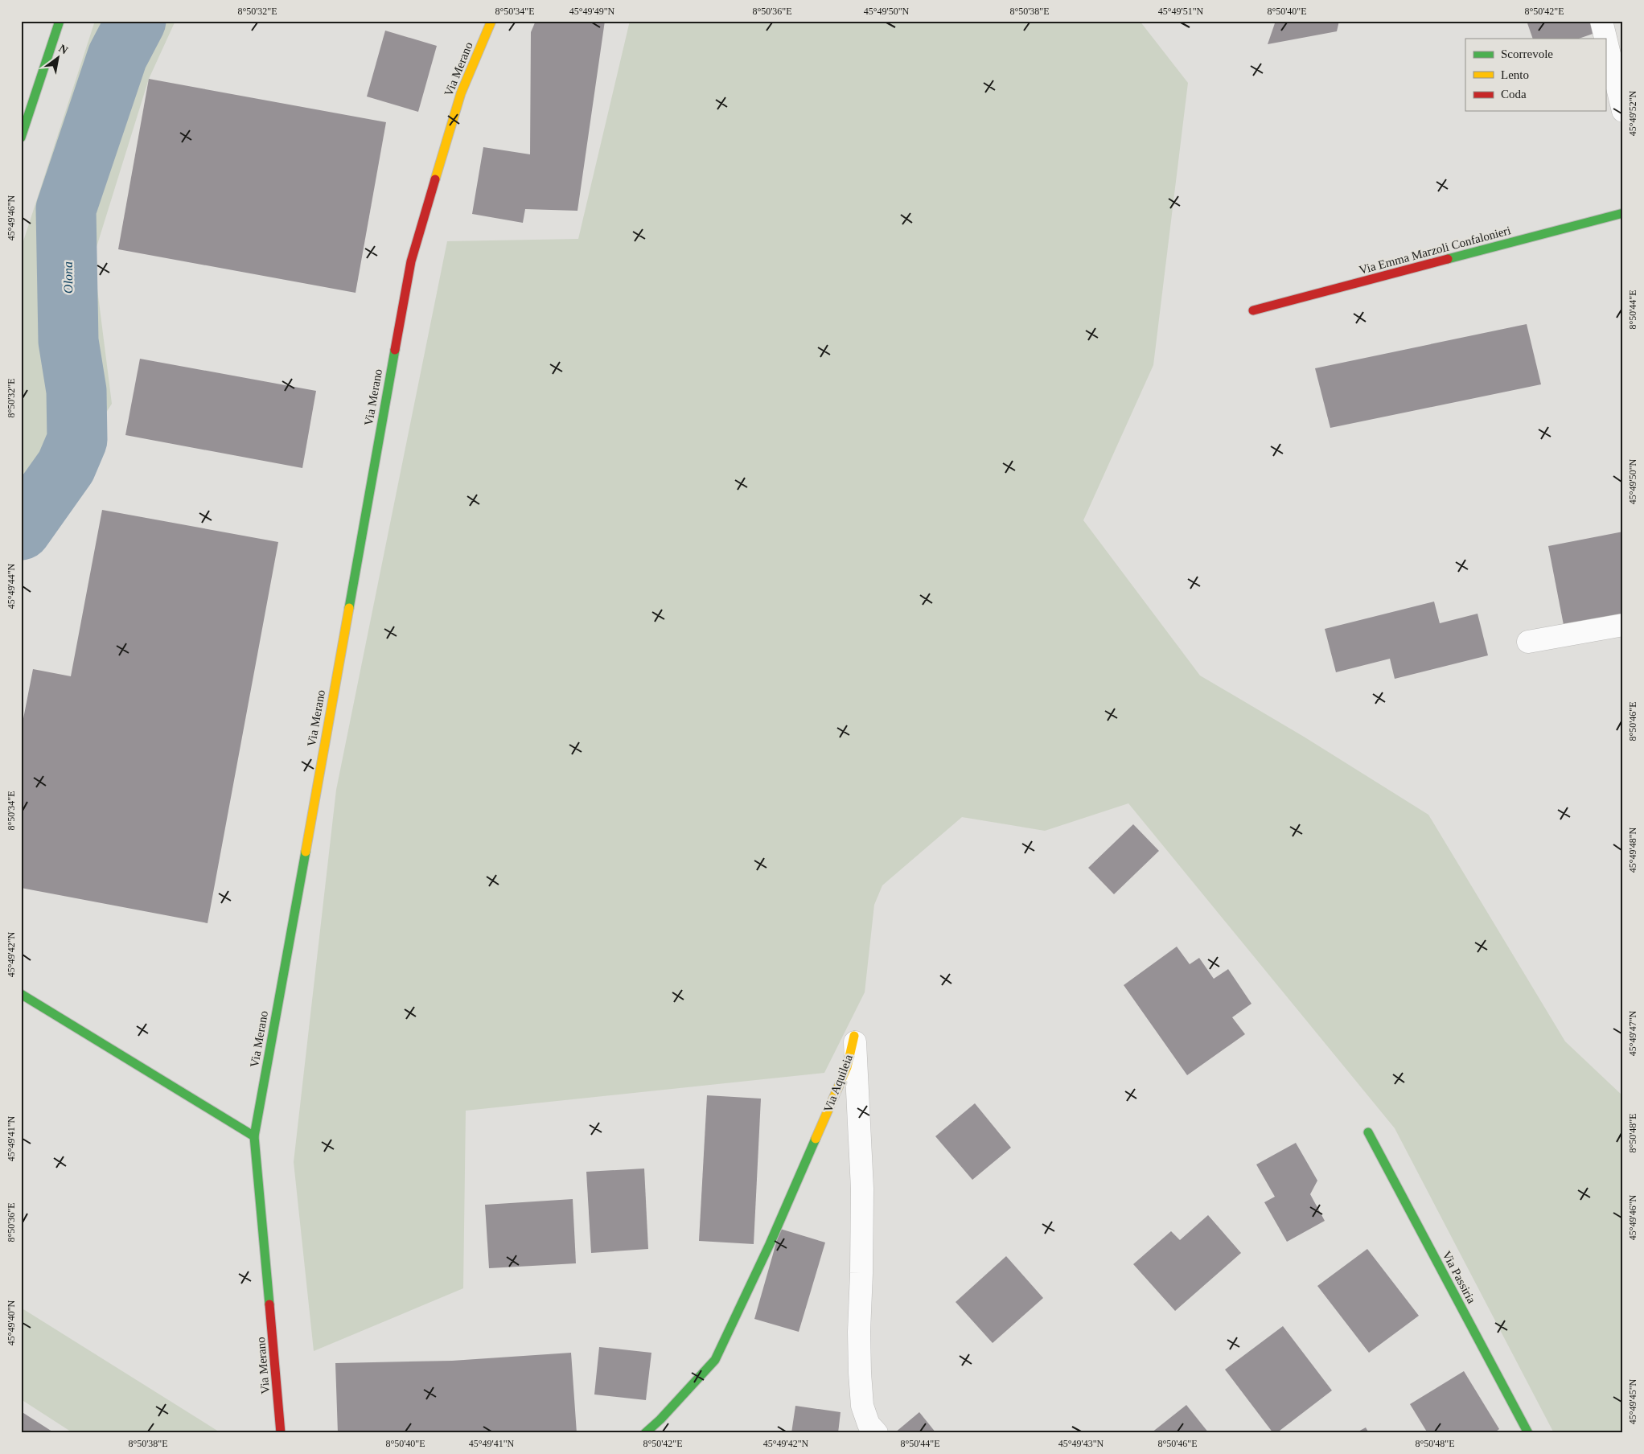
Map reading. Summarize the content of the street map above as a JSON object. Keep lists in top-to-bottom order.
{
  "streets": {
    "street": [
      "Via Merano",
      "Via Emma Marzoli Confalonieri",
      "Via Aquileia",
      "Via Passiria"
    ]
  },
  "water": ["Olona"],
  "legend": ["Scorrevole", "Lento", "Coda"],
  "north": "top right",
  "coordinates": [
    "8°50'32\"E",
    "8°50'34\"E",
    "45°49'49\"N",
    "8°50'36\"E",
    "45°49'50\"N",
    "8°50'38\"E",
    "45°49'51\"N",
    "8°50'40\"E",
    "8°50'42\"E",
    "45°49'52\"N",
    "45°49'46\"N",
    "8°50'44\"E",
    "45°49'44\"N",
    "8°50'46\"E",
    "45°49'48\"N",
    "45°49'42\"N",
    "45°49'47\"N",
    "8°50'48\"E",
    "45°49'41\"N",
    "45°49'40\"N",
    "45°49'45\"N",
    "45°49'43\"N"
  ]
}
